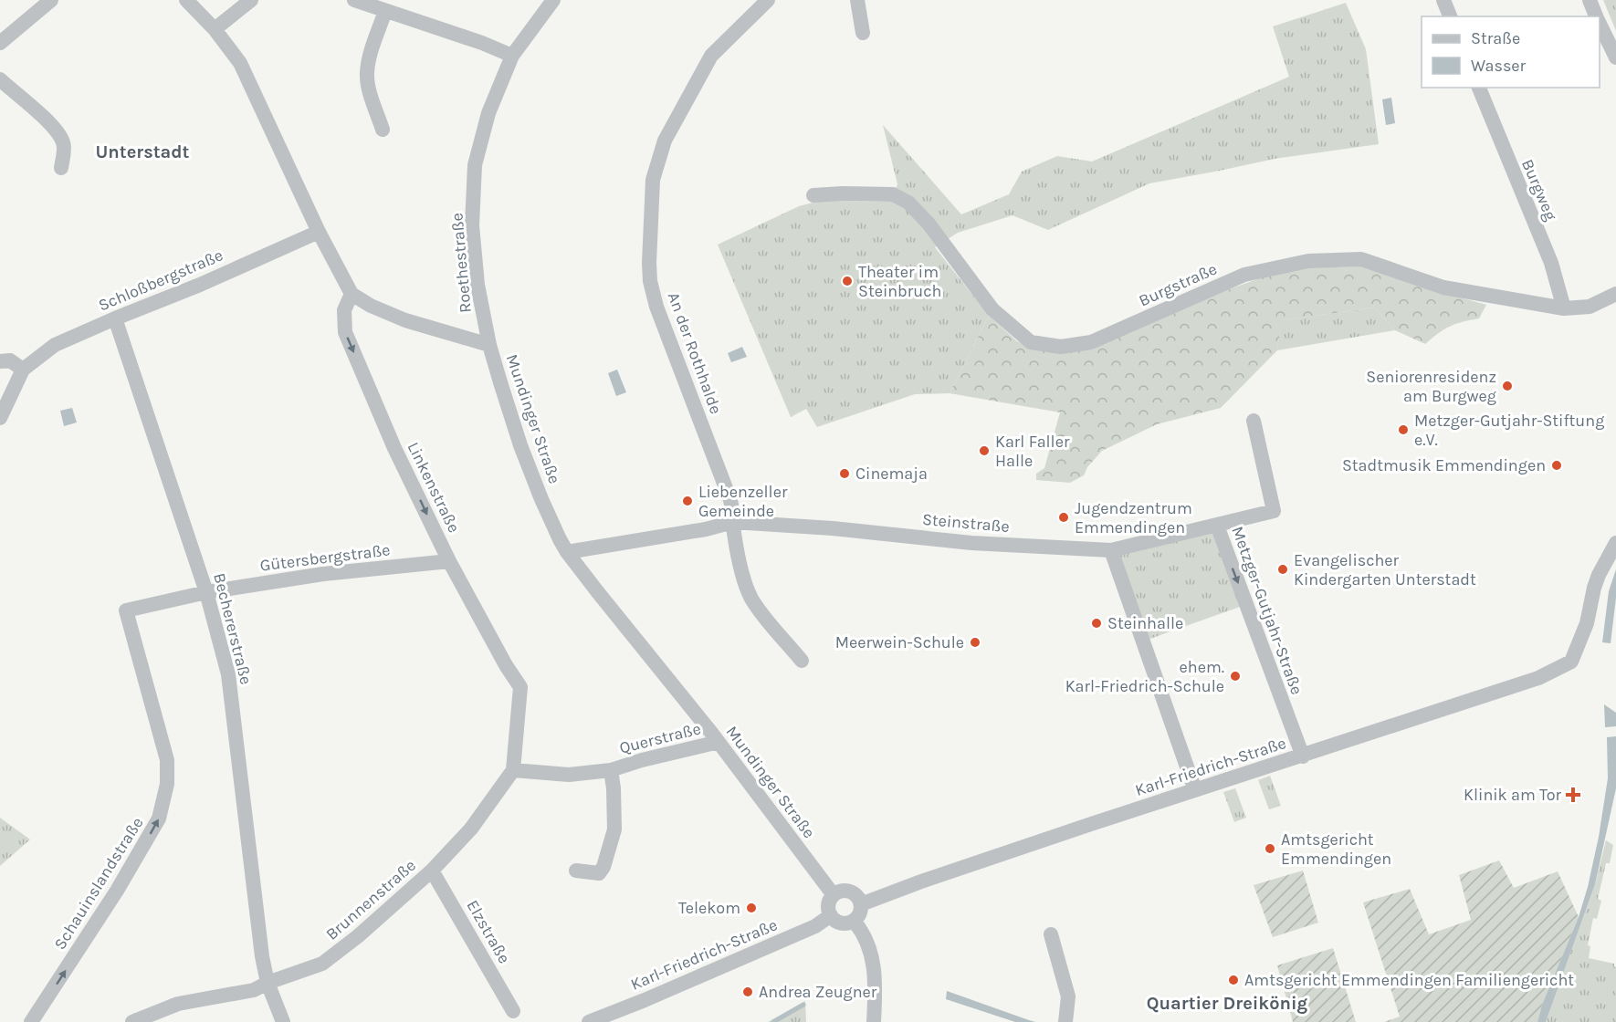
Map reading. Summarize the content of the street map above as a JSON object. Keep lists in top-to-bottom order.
{
  "streets": {
    "street": [
      "Burgweg",
      "Roethestraße",
      "Schloßbergstraße",
      "Burgstraße",
      "An der Rothhalde",
      "Mundinger Straße",
      "Linkenstraße",
      "Steinstraße",
      "Gütersbergstraße",
      "Metzger-Gutjahr-Straße",
      "Bechererstraße",
      "Querstraße",
      "Karl-Friedrich-Straße",
      "Schauinslandstraße",
      "Brunnenstraße",
      "Elzstraße"
    ]
  },
  "crossings": [
    ["Burgweg", "Burgstraße"],
    ["Roethestraße", "Mundinger Straße"],
    ["Schloßbergstraße", "Bechererstraße"],
    ["An der Rothhalde", "Steinstraße"],
    ["Mundinger Straße", "Linkenstraße"],
    ["Mundinger Straße", "Steinstraße"],
    ["Mundinger Straße", "Querstraße"],
    ["Mundinger Straße", "Karl-Friedrich-Straße"],
    ["Linkenstraße", "Gütersbergstraße"],
    ["Linkenstraße", "Querstraße"],
    ["Linkenstraße", "Brunnenstraße"],
    ["Steinstraße", "Metzger-Gutjahr-Straße"],
    ["Gütersbergstraße", "Bechererstraße"],
    ["Gütersbergstraße", "Schauinslandstraße"],
    ["Metzger-Gutjahr-Straße", "Karl-Friedrich-Straße"],
    ["Bechererstraße", "Schauinslandstraße"],
    ["Bechererstraße", "Brunnenstraße"],
    ["Querstraße", "Brunnenstraße"],
    ["Brunnenstraße", "Elzstraße"]
  ],
  "one_way": ["Linkenstraße", "Schauinslandstraße"],
  "districts": ["Unterstadt", "Quartier Dreikönig"],
  "places": {
    "other": [
      "Theater im Steinbruch",
      "Seniorenresidenz am Burgweg",
      "Metzger-Gutjahr-Stiftung e.V.",
      "Karl Faller Halle",
      "Stadtmusik Emmendingen",
      "Cinemaja",
      "Liebenzeller Gemeinde",
      "Jugendzentrum Emmendingen",
      "Evangelischer Kindergarten Unterstadt",
      "Steinhalle",
      "Meerwein-Schule",
      "ehem. Karl-Friedrich-Schule",
      "Amtsgericht Emmendingen",
      "Telekom",
      "Amtsgericht Emmendingen Familiengericht",
      "Andrea Zeugner"
    ],
    "health": ["Klinik am Tor"]
  },
  "legend": ["Straße", "Wasser"]
}
